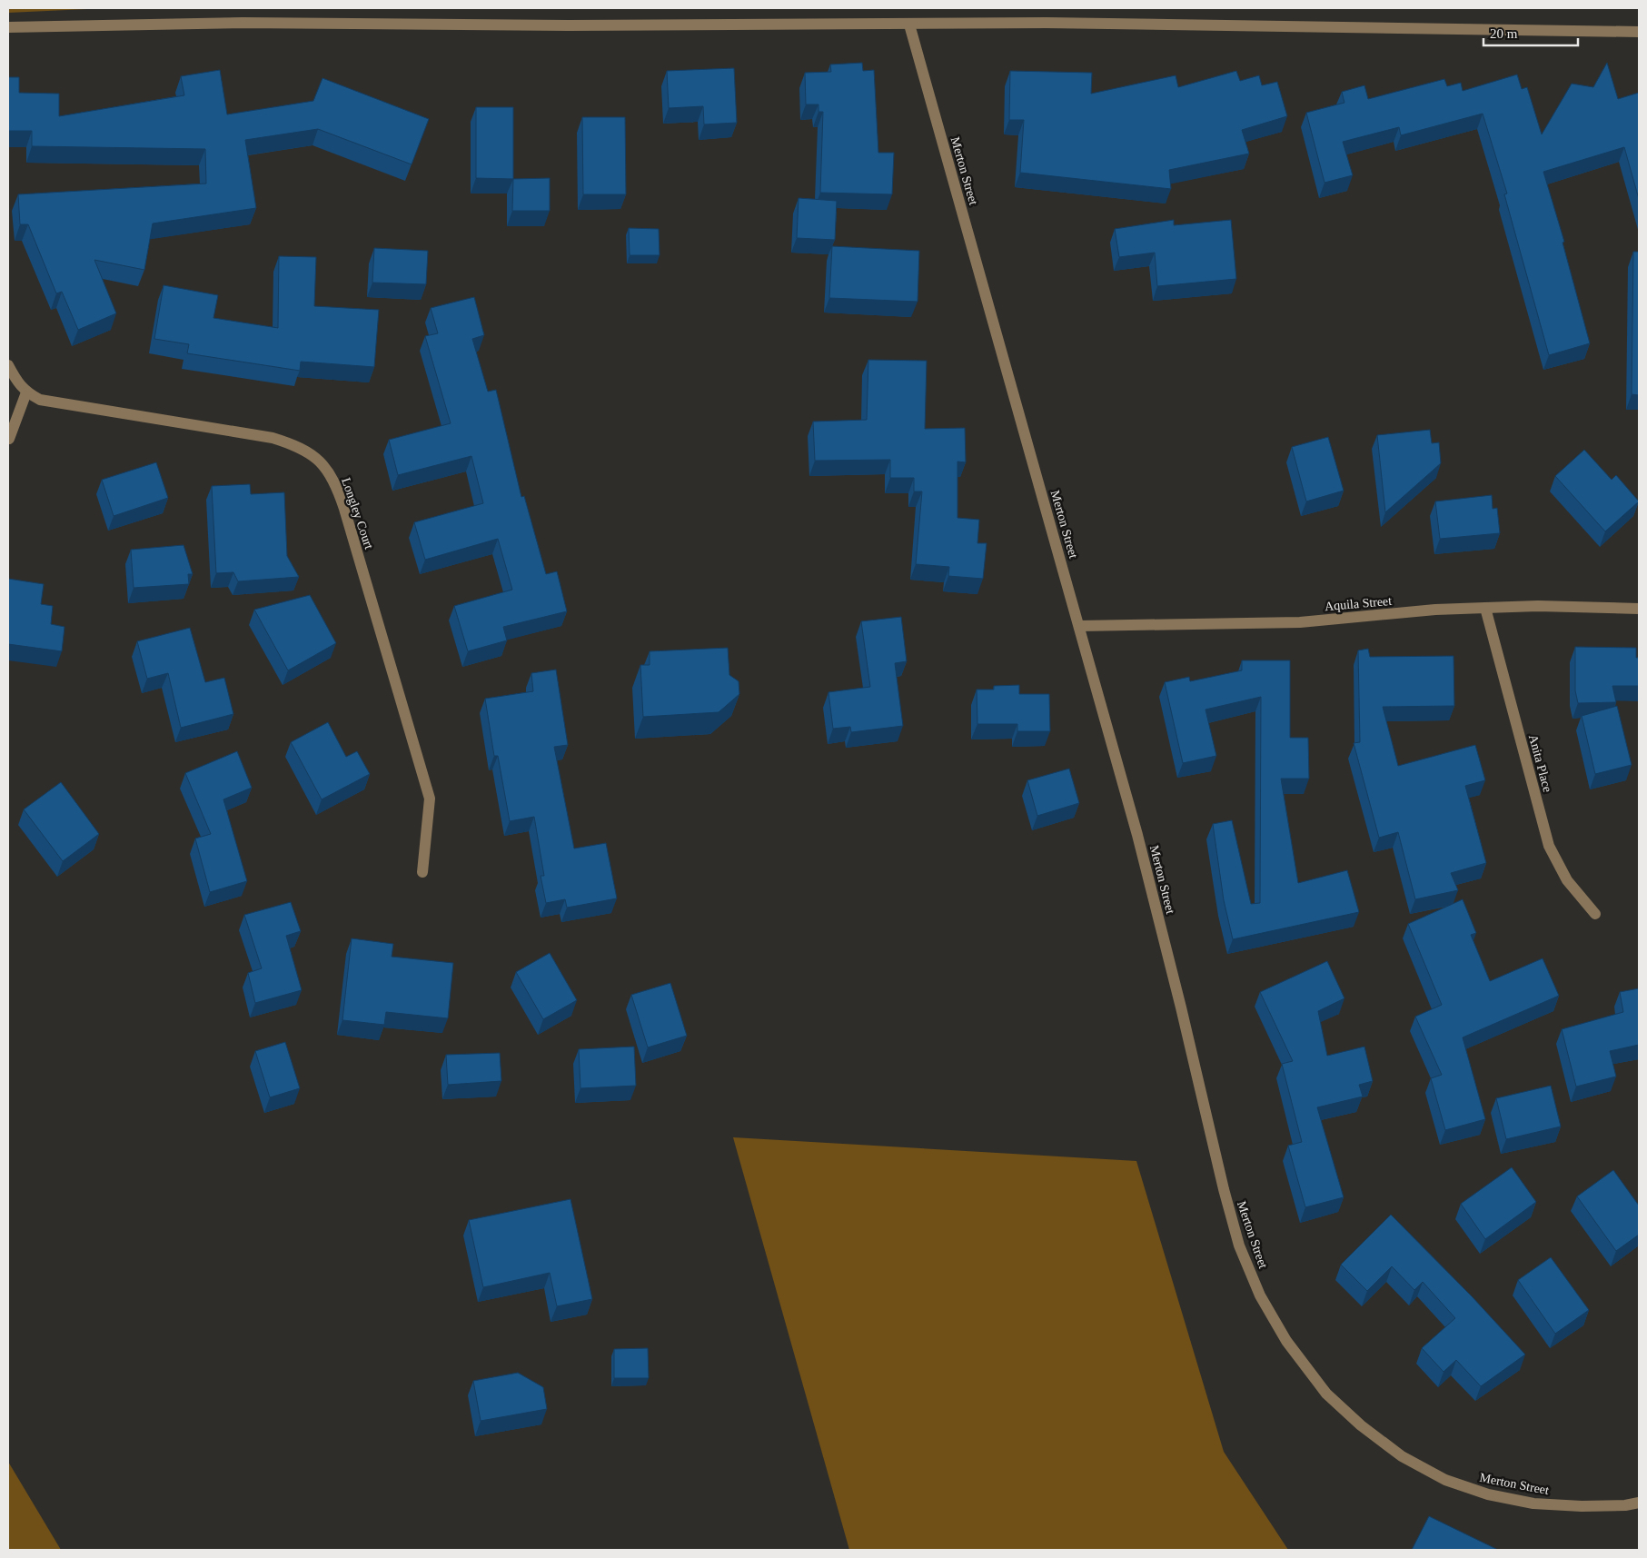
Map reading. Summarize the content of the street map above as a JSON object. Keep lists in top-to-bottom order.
{
  "streets": {
    "street": [
      "Merton Street",
      "Longley Court",
      "Aquila Street",
      "Anita Place"
    ]
  },
  "crossings": [
    ["Merton Street", "Aquila Street"],
    ["Aquila Street", "Anita Place"]
  ],
  "scale_bar": "20 m"
}
